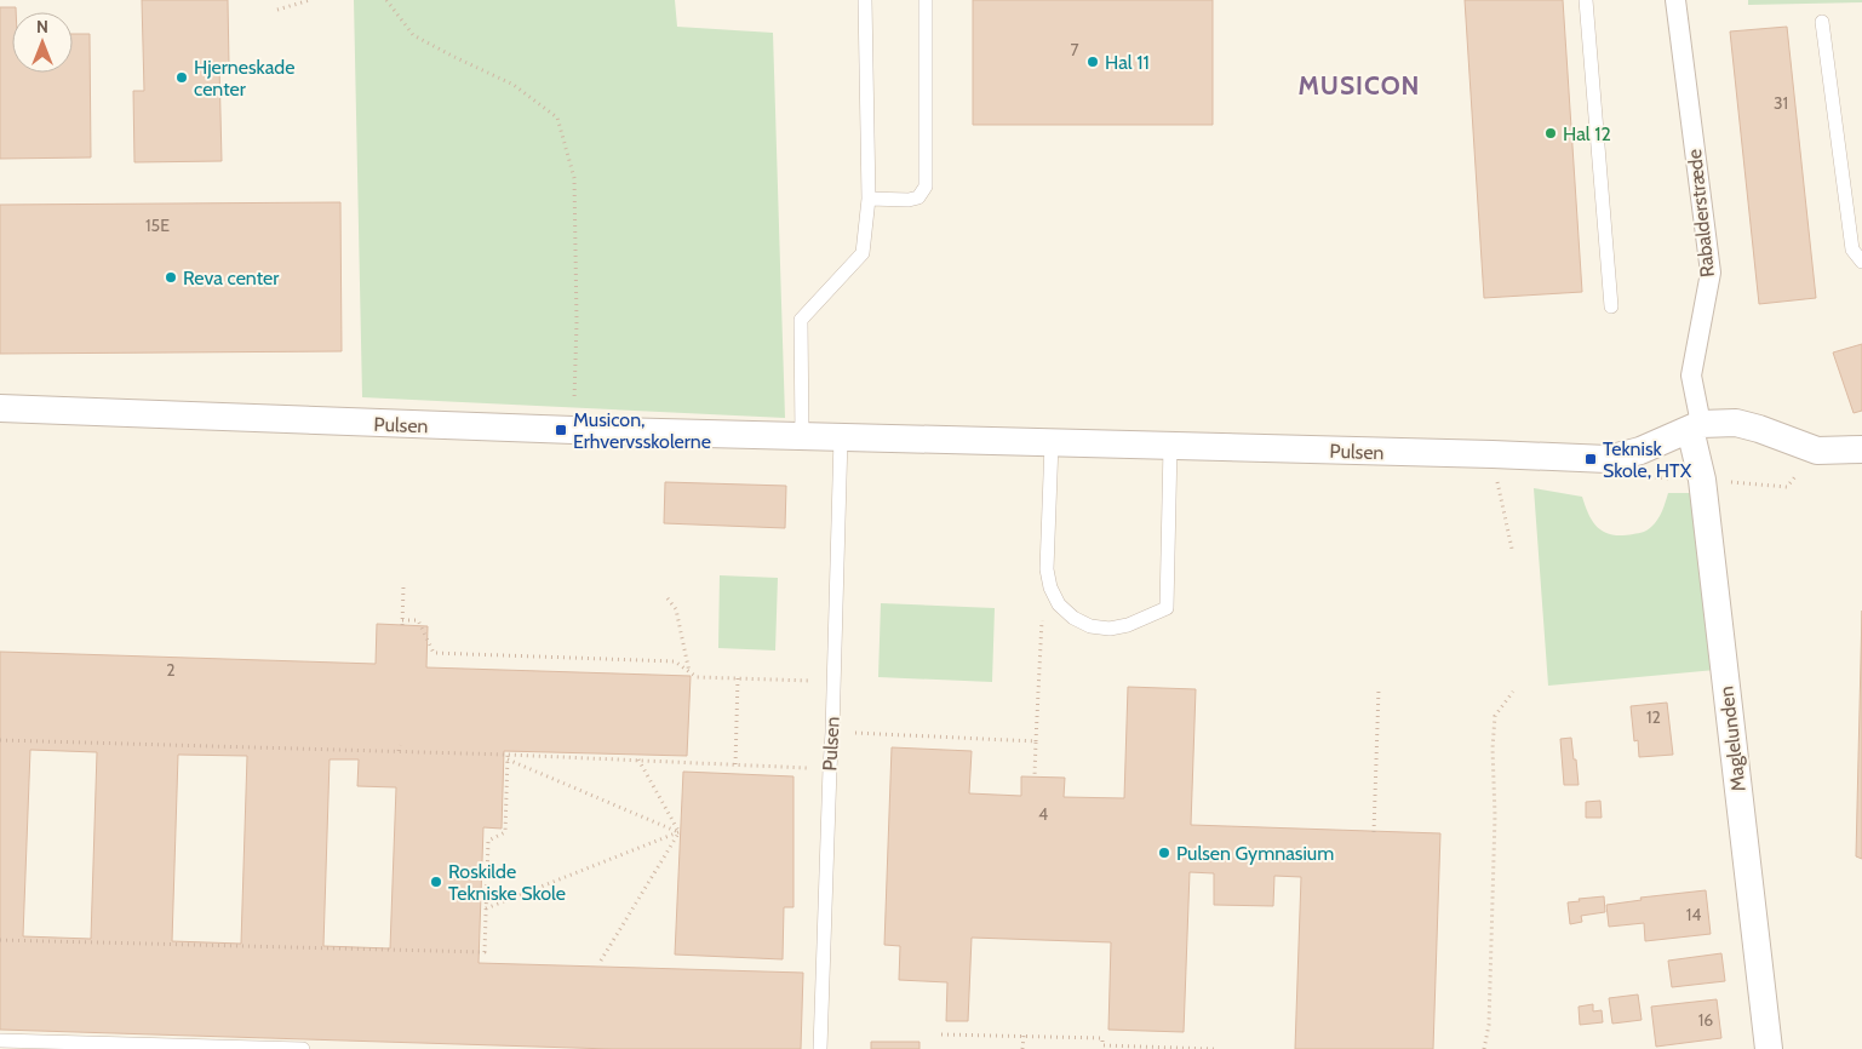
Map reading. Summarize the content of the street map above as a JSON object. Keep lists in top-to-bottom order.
{
  "streets": {
    "street": ["Rabalderstræde", "Pulsen", "Maglelunden"]
  },
  "crossings": [
    ["Rabalderstræde", "Pulsen"],
    ["Rabalderstræde", "Maglelunden"],
    ["Pulsen", "Maglelunden"]
  ],
  "districts": ["MUSICON"],
  "places": {
    "other": [
      "Hal 11",
      "Hjerneskade center",
      "Hal 12",
      "Reva center",
      "Pulsen Gymnasium",
      "Roskilde Tekniske Skole"
    ],
    "transit": ["Musicon, Erhvervsskolerne", "Teknisk Skole, HTX"]
  },
  "house_numbers": [
    "7",
    "31",
    "15E",
    "2",
    "12",
    "4",
    "14",
    "16"
  ],
  "north": "top"
}
